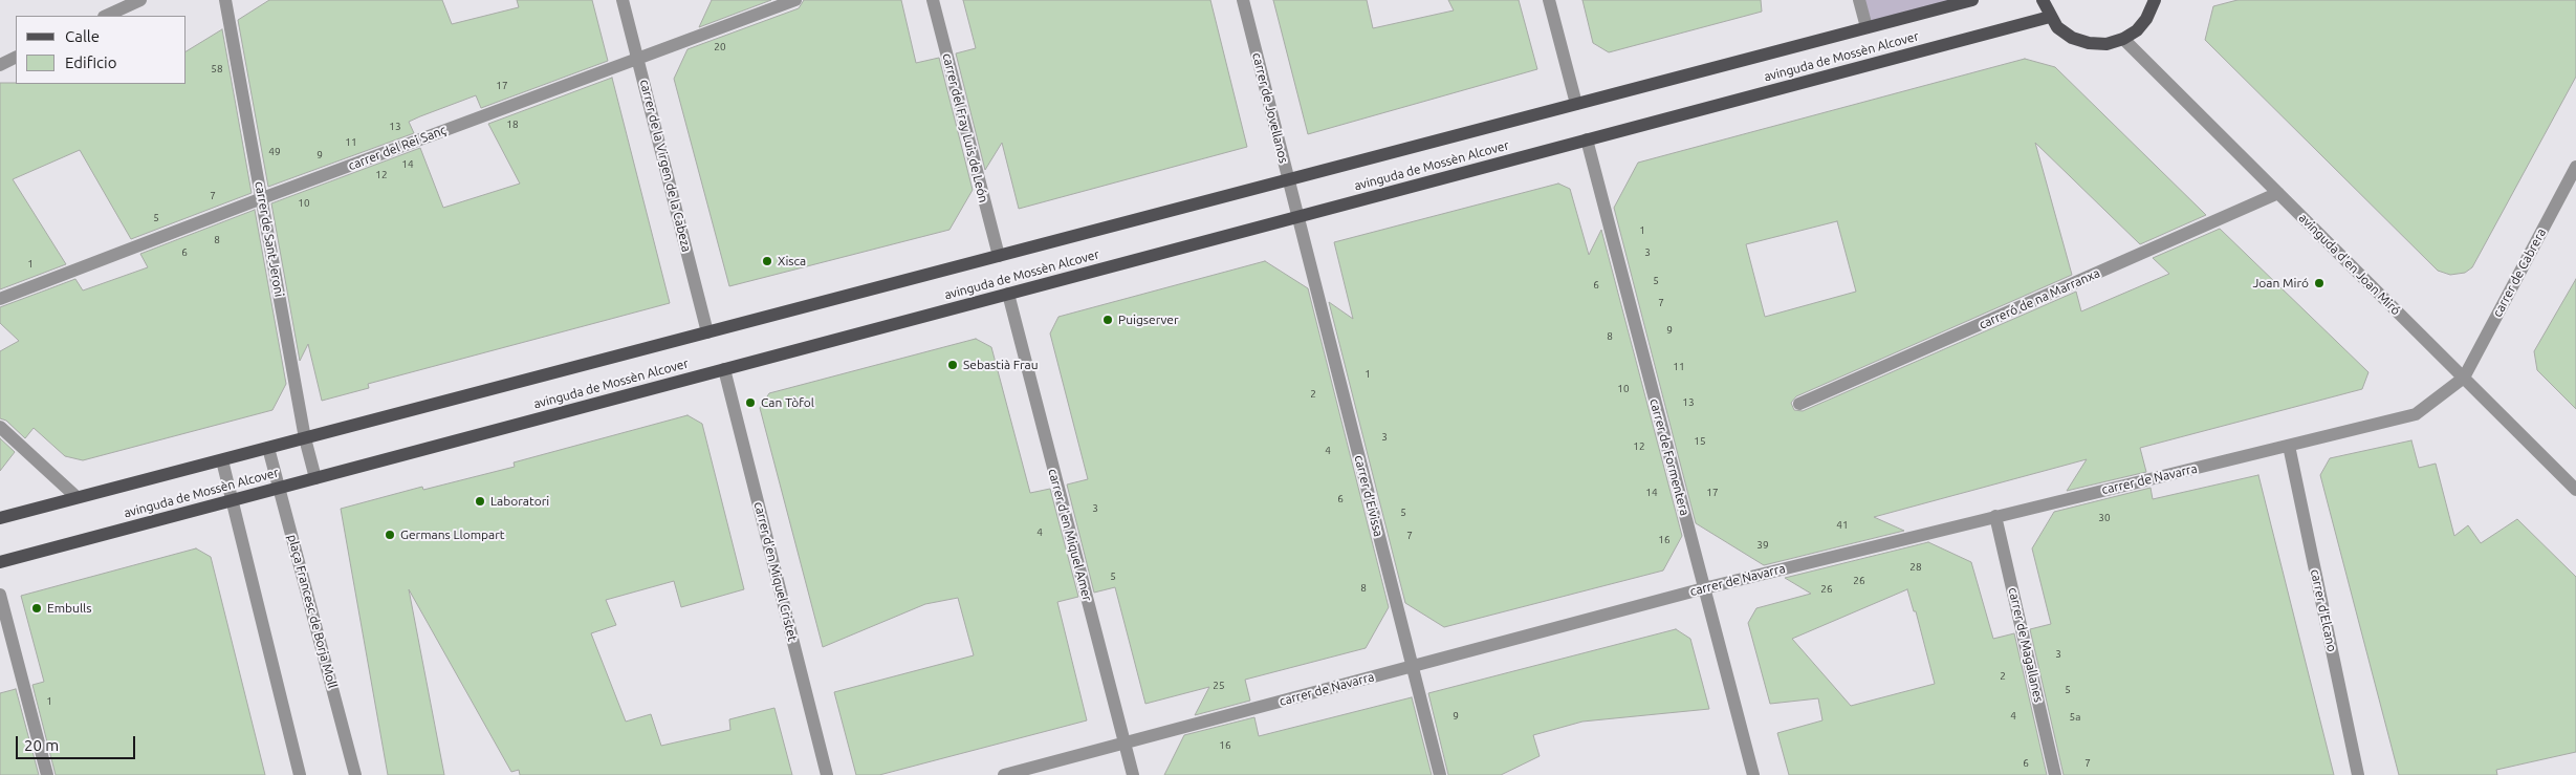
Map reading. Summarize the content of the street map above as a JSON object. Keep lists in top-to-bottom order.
{
  "streets": {
    "main road": ["avinguda de Mossèn Alcover"],
    "street": [
      "carrer de Jovellanos",
      "carrer del Fray Luis de León",
      "carrer del Rei Sanç",
      "carrer de la Virgen de la Cabeza",
      "carrer de Sant Jeroni",
      "avinguda d'en Joan Miró",
      "carrer de Cabrera",
      "carreró de na Marranxa",
      "carrer de Formentera",
      "carrer de Navarra",
      "carrer d'Eivissa",
      "carrer d'en Miquel Amer",
      "carrer d'en Miquel Cristet",
      "carrer d'Elcano",
      "plaça Francesc de Borja Moll",
      "carrer de Magallanes"
    ]
  },
  "crossings": [
    ["avinguda de Mossèn Alcover", "carrer de Jovellanos"],
    ["avinguda de Mossèn Alcover", "carrer del Fray Luis de León"],
    ["avinguda de Mossèn Alcover", "carrer de la Virgen de la Cabeza"],
    ["avinguda de Mossèn Alcover", "carrer de Sant Jeroni"],
    ["avinguda de Mossèn Alcover", "carrer de Formentera"],
    ["avinguda de Mossèn Alcover", "carrer d'Eivissa"],
    ["avinguda de Mossèn Alcover", "carrer d'en Miquel Amer"],
    ["avinguda de Mossèn Alcover", "carrer d'en Miquel Cristet"],
    ["avinguda de Mossèn Alcover", "plaça Francesc de Borja Moll"],
    ["carrer de Jovellanos", "carrer d'Eivissa"],
    ["carrer del Rei Sanç", "carrer de la Virgen de la Cabeza"],
    ["carrer del Rei Sanç", "carrer de Sant Jeroni"],
    ["avinguda d'en Joan Miró", "carrer de Cabrera"],
    ["avinguda d'en Joan Miró", "carreró de na Marranxa"],
    ["avinguda d'en Joan Miró", "carrer de Navarra"],
    ["carrer de Cabrera", "carrer de Navarra"],
    ["carrer de Formentera", "carrer de Navarra"],
    ["carrer de Navarra", "carrer d'Eivissa"],
    ["carrer de Navarra", "carrer d'en Miquel Amer"],
    ["carrer de Navarra", "carrer d'Elcano"],
    ["carrer de Navarra", "carrer de Magallanes"]
  ],
  "places": [
    "Xisca",
    "Joan Miró",
    "Puigserver",
    "Sebastià Frau",
    "Can Tòfol",
    "Laboratori",
    "Germans Llompart",
    "Embulls"
  ],
  "house_numbers": [
    "20",
    "58",
    "17",
    "18",
    "13",
    "11",
    "49",
    "9",
    "14",
    "12",
    "7",
    "10",
    "5",
    "1",
    "8",
    "6",
    "3",
    "1",
    "5",
    "6",
    "7",
    "9",
    "8",
    "11",
    "1",
    "10",
    "2",
    "13",
    "3",
    "15",
    "12",
    "4",
    "14",
    "17",
    "6",
    "3",
    "5",
    "30",
    "41",
    "4",
    "7",
    "16",
    "39",
    "28",
    "5",
    "26",
    "8",
    "26",
    "3",
    "2",
    "25",
    "5",
    "1",
    "9",
    "4",
    "5a",
    "16",
    "6",
    "7"
  ],
  "legend": ["Calle", "Edificio"],
  "scale_bar": "20 m"
}
